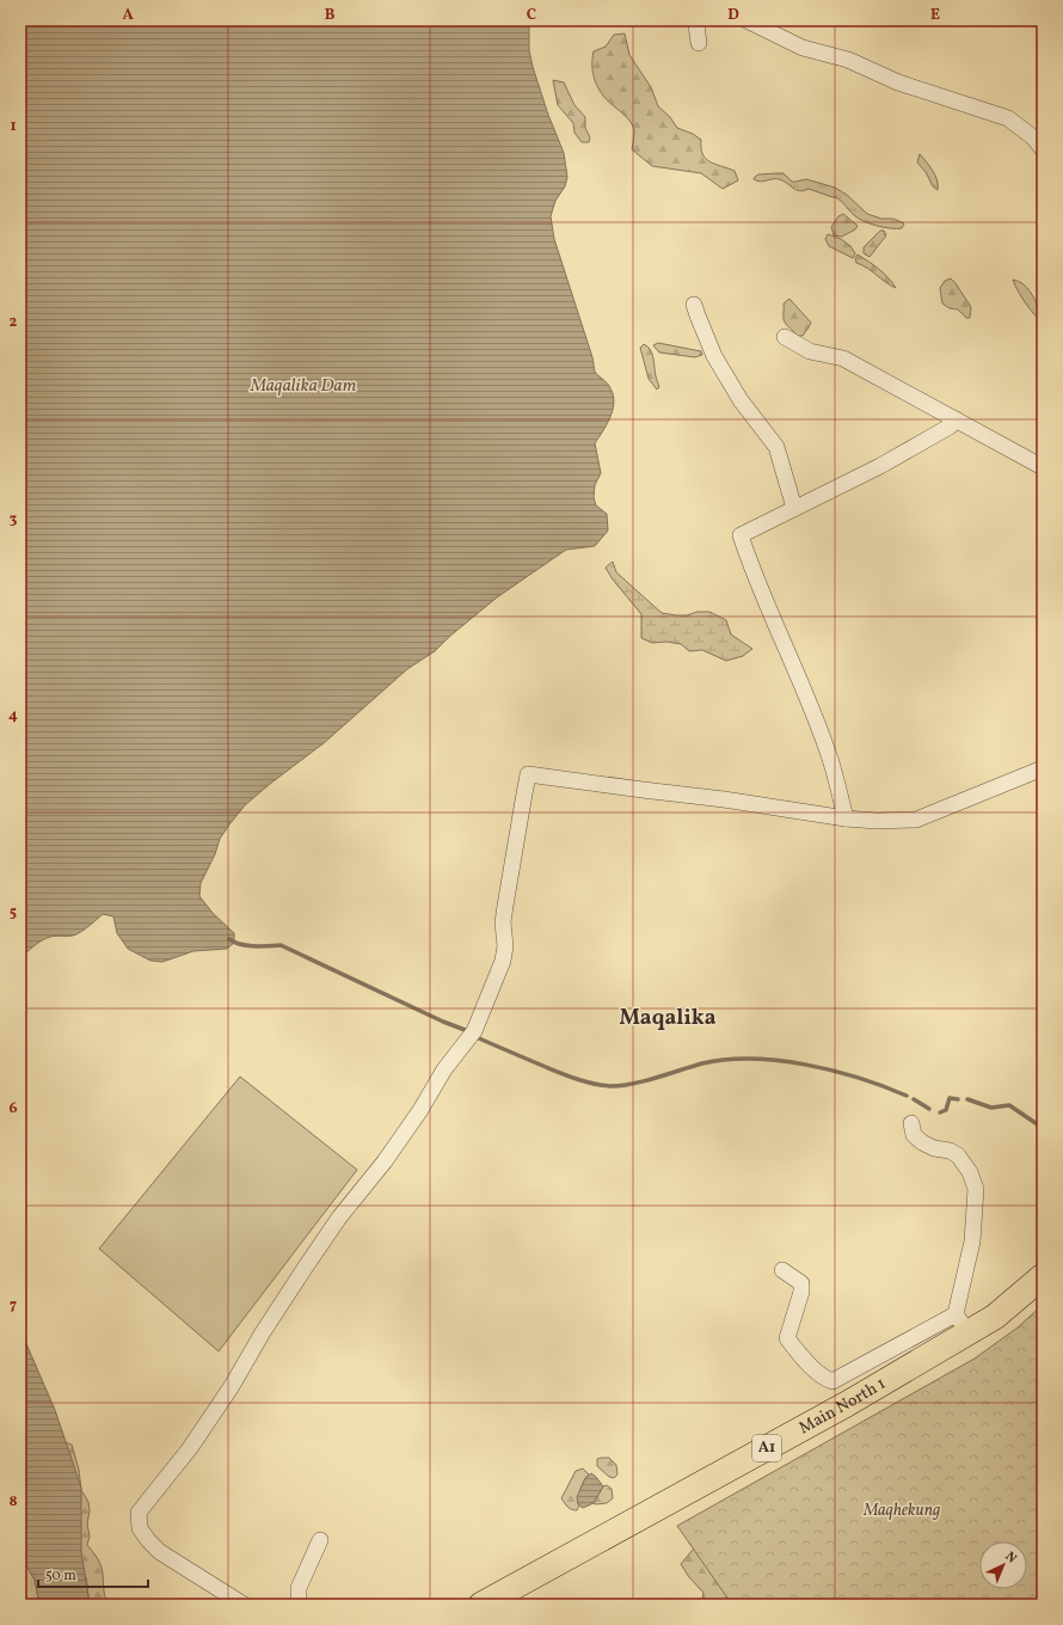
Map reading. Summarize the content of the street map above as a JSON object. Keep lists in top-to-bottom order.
{
  "streets": {
    "main road": ["Main North 1", "A1"]
  },
  "districts": ["Maqalika"],
  "water": ["Maqalika Dam"],
  "parks": ["Maqhekung"],
  "scale_bar": "50 m",
  "north": "top right",
  "grid": {
    "columns": [
      "A",
      "B",
      "C",
      "D",
      "E"
    ],
    "rows": [
      "1",
      "2",
      "3",
      "4",
      "5",
      "6",
      "7",
      "8"
    ]
  }
}
